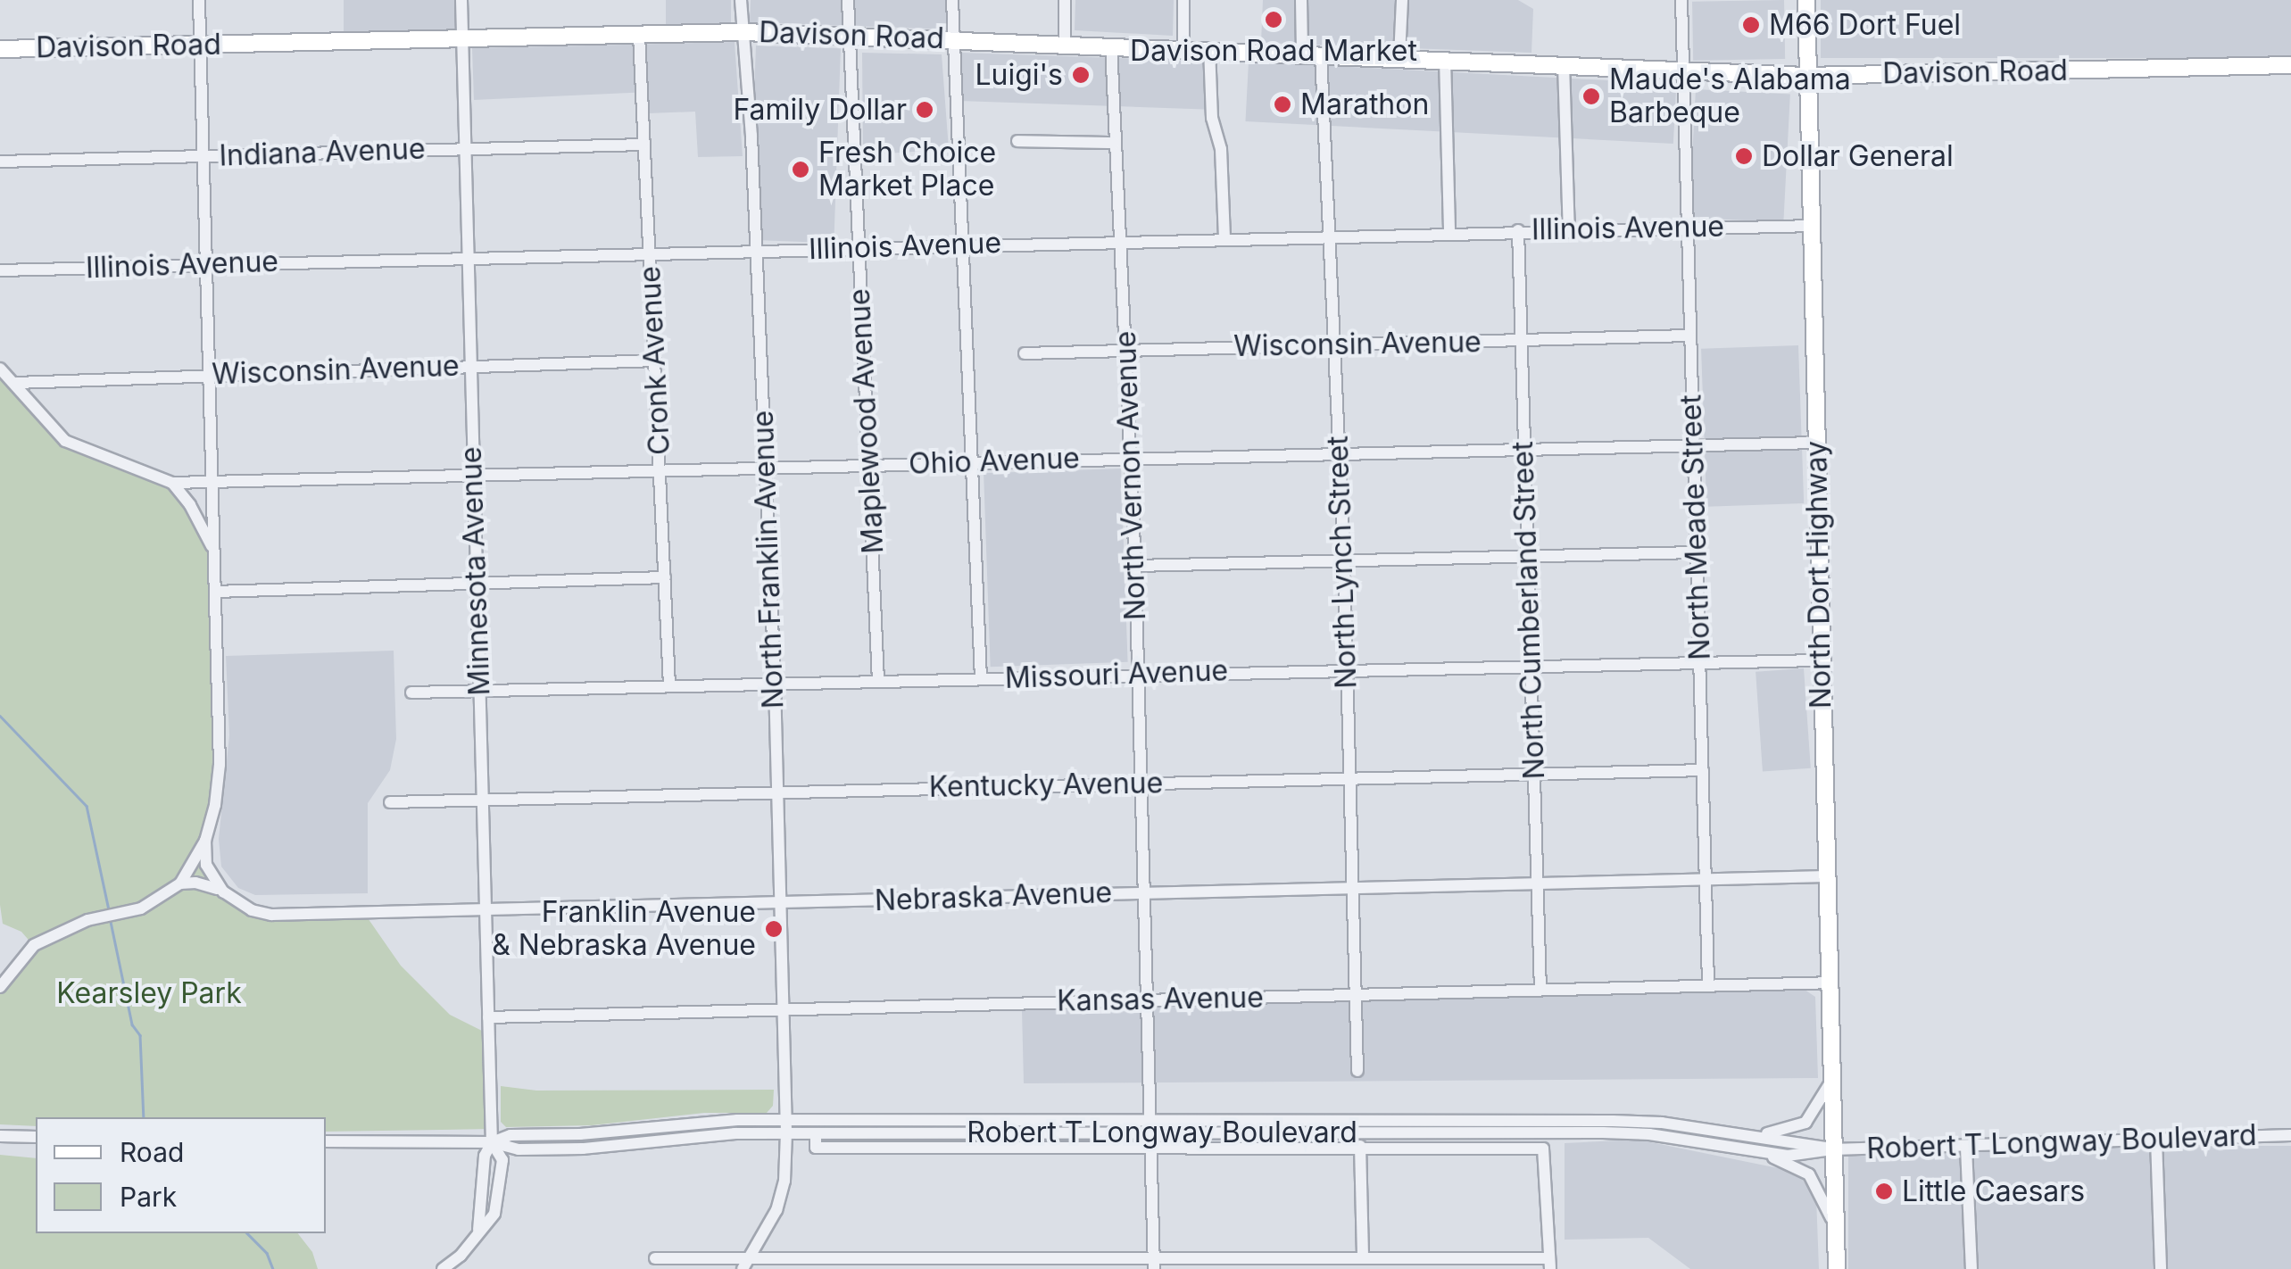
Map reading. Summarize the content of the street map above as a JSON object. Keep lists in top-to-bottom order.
{
  "streets": {
    "main road": ["Davison Road", "North Dort Highway"],
    "street": [
      "Indiana Avenue",
      "Illinois Avenue",
      "Wisconsin Avenue",
      "Cronk Avenue",
      "Maplewood Avenue",
      "Ohio Avenue",
      "North Vernon Avenue",
      "North Meade Street",
      "North Franklin Avenue",
      "North Lynch Street",
      "Minnesota Avenue",
      "North Cumberland Street",
      "Missouri Avenue",
      "Kentucky Avenue",
      "Nebraska Avenue",
      "Kansas Avenue",
      "Robert T Longway Boulevard"
    ]
  },
  "crossings": [
    ["Davison Road", "Cronk Avenue"],
    ["Davison Road", "Maplewood Avenue"],
    ["Davison Road", "North Vernon Avenue"],
    ["Davison Road", "North Meade Street"],
    ["Davison Road", "North Franklin Avenue"],
    ["Davison Road", "North Lynch Street"],
    ["Davison Road", "Minnesota Avenue"],
    ["Davison Road", "North Dort Highway"],
    ["Indiana Avenue", "Cronk Avenue"],
    ["Indiana Avenue", "Minnesota Avenue"],
    ["Illinois Avenue", "Cronk Avenue"],
    ["Illinois Avenue", "Maplewood Avenue"],
    ["Illinois Avenue", "North Vernon Avenue"],
    ["Illinois Avenue", "North Meade Street"],
    ["Illinois Avenue", "North Franklin Avenue"],
    ["Illinois Avenue", "North Lynch Street"],
    ["Illinois Avenue", "Minnesota Avenue"],
    ["Illinois Avenue", "North Dort Highway"],
    ["Illinois Avenue", "North Cumberland Street"],
    ["Wisconsin Avenue", "Cronk Avenue"],
    ["Wisconsin Avenue", "North Vernon Avenue"],
    ["Wisconsin Avenue", "North Meade Street"],
    ["Wisconsin Avenue", "North Lynch Street"],
    ["Wisconsin Avenue", "Minnesota Avenue"],
    ["Wisconsin Avenue", "North Cumberland Street"],
    ["Cronk Avenue", "Ohio Avenue"],
    ["Cronk Avenue", "Missouri Avenue"],
    ["Maplewood Avenue", "Ohio Avenue"],
    ["Maplewood Avenue", "Missouri Avenue"],
    ["Ohio Avenue", "North Vernon Avenue"],
    ["Ohio Avenue", "North Meade Street"],
    ["Ohio Avenue", "North Franklin Avenue"],
    ["Ohio Avenue", "North Lynch Street"],
    ["Ohio Avenue", "Minnesota Avenue"],
    ["Ohio Avenue", "North Dort Highway"],
    ["Ohio Avenue", "North Cumberland Street"],
    ["North Vernon Avenue", "Missouri Avenue"],
    ["North Vernon Avenue", "Kentucky Avenue"],
    ["North Vernon Avenue", "Nebraska Avenue"],
    ["North Vernon Avenue", "Kansas Avenue"],
    ["North Vernon Avenue", "Robert T Longway Boulevard"],
    ["North Meade Street", "Missouri Avenue"],
    ["North Meade Street", "Kentucky Avenue"],
    ["North Meade Street", "Nebraska Avenue"],
    ["North Meade Street", "Kansas Avenue"],
    ["North Franklin Avenue", "Missouri Avenue"],
    ["North Franklin Avenue", "Kentucky Avenue"],
    ["North Franklin Avenue", "Nebraska Avenue"],
    ["North Franklin Avenue", "Kansas Avenue"],
    ["North Franklin Avenue", "Robert T Longway Boulevard"],
    ["North Lynch Street", "Missouri Avenue"],
    ["North Lynch Street", "Kentucky Avenue"],
    ["North Lynch Street", "Nebraska Avenue"],
    ["North Lynch Street", "Kansas Avenue"],
    ["Minnesota Avenue", "Missouri Avenue"],
    ["Minnesota Avenue", "Kentucky Avenue"],
    ["Minnesota Avenue", "Nebraska Avenue"],
    ["Minnesota Avenue", "Kansas Avenue"],
    ["Minnesota Avenue", "Robert T Longway Boulevard"],
    ["North Dort Highway", "Missouri Avenue"],
    ["North Dort Highway", "Nebraska Avenue"],
    ["North Dort Highway", "Kansas Avenue"],
    ["North Dort Highway", "Robert T Longway Boulevard"],
    ["North Cumberland Street", "Missouri Avenue"],
    ["North Cumberland Street", "Kentucky Avenue"],
    ["North Cumberland Street", "Nebraska Avenue"],
    ["North Cumberland Street", "Kansas Avenue"]
  ],
  "parks": ["Kearsley Park"],
  "places": [
    "Davison Road Market",
    "M66 Dort Fuel",
    "Luigi's",
    "Maude's Alabama Barbeque",
    "Marathon",
    "Family Dollar",
    "Dollar General",
    "Fresh Choice Market Place",
    "Franklin Avenue & Nebraska Avenue",
    "Little Caesars"
  ],
  "legend": ["Road", "Park"]
}
